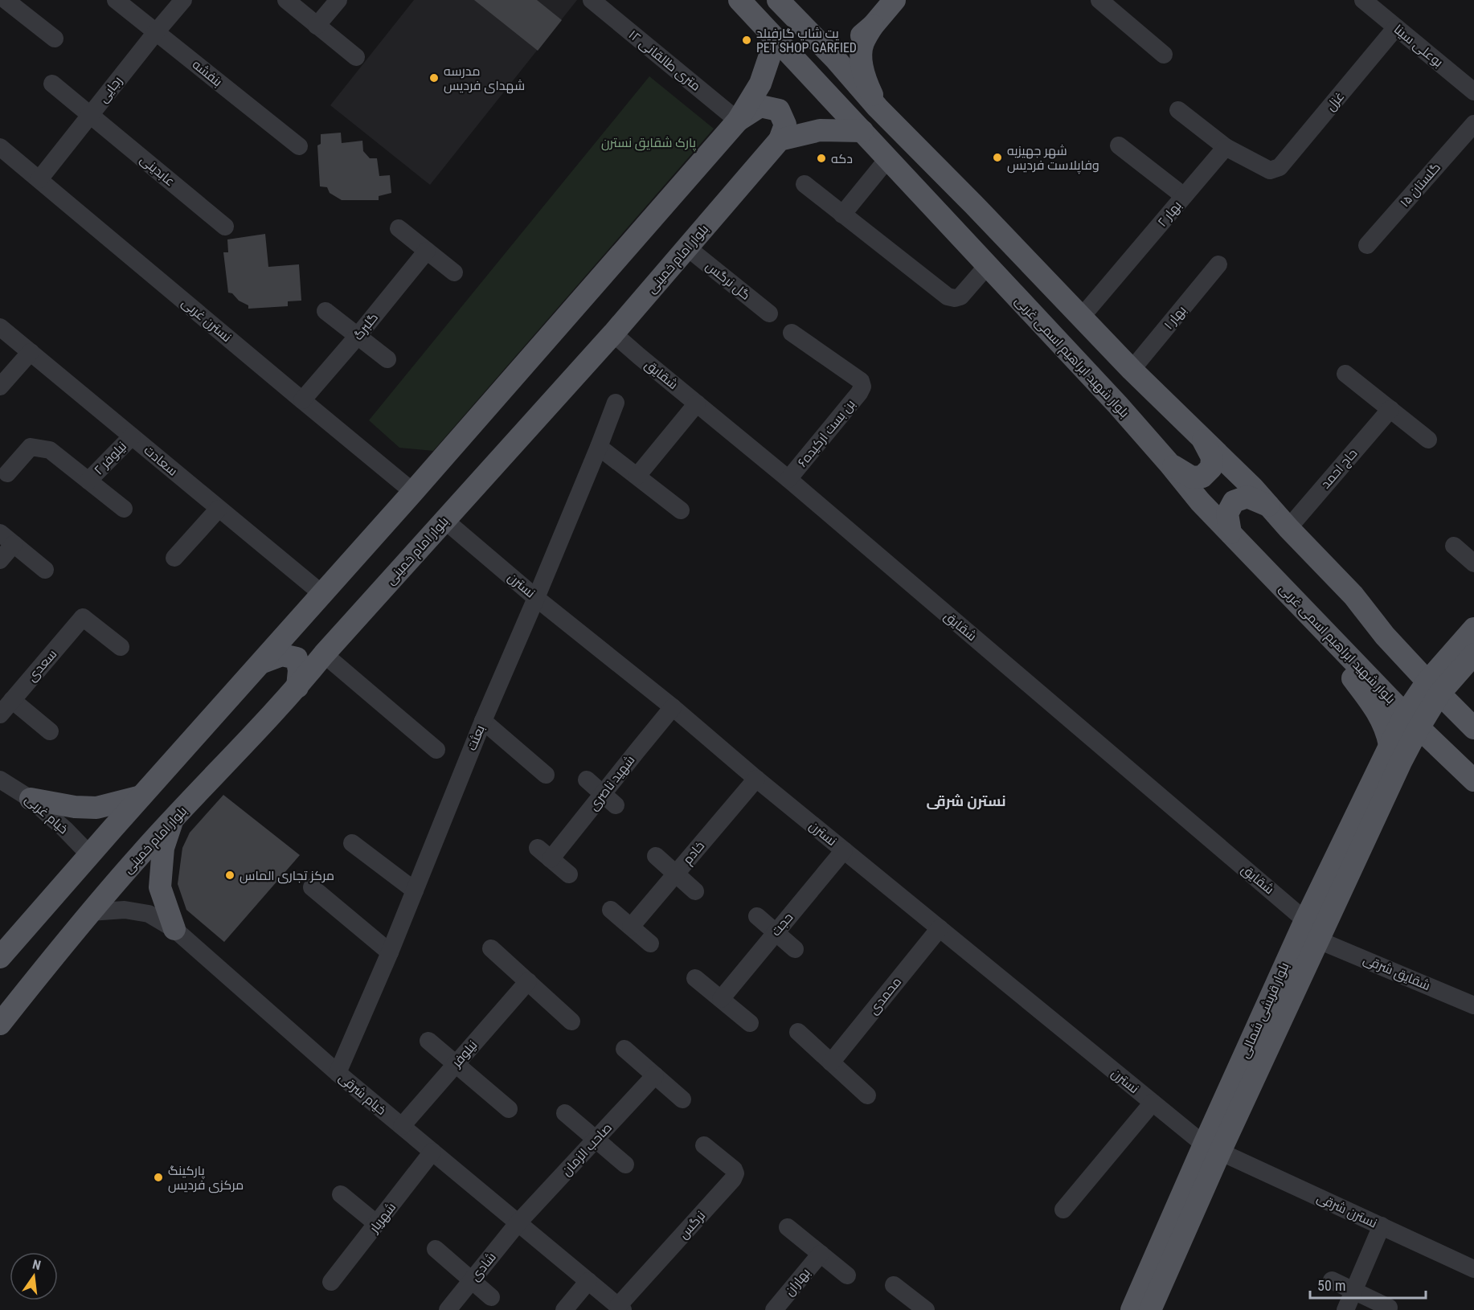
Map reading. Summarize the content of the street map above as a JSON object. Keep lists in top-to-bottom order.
{
  "streets": {
    "main road": ["بلوار امام خمینی", "بلوار شهید ابراهیم اسمی غربی", "بلوار قریشی شمالی"],
    "street": [
      "بوعلی سینا",
      "۱۲ متری طالقانی",
      "بنفشه",
      "رجایی",
      "غزل",
      "عابدینی",
      "گلستان ۱۵",
      "بهار ۲",
      "گل نرگس",
      "بهار ۱",
      "نسترن غربی",
      "گلبرگ",
      "شقایق",
      "بن بست ارکیده۶",
      "نیلوفر ۲",
      "سعادت",
      "حاج احمد",
      "نسترن",
      "سعدی",
      "بعثت",
      "شهید ناصری",
      "خیام غربی",
      "خادم",
      "حجت",
      "شقایق شرقی",
      "محمدی",
      "نیلوفر",
      "خیام شرقی",
      "صاحب الزمان",
      "نسترن شرقی",
      "شهریار",
      "نرگس",
      "شادی",
      "بهاران"
    ]
  },
  "crossings": [
    ["بوعلی سینا", "غزل"],
    ["بنفشه", "رجایی"],
    ["رجایی", "عابدینی"],
    ["رجایی", "نسترن غربی"],
    ["غزل", "بهار ۲"],
    ["بلوار امام خمینی", "گل نرگس"],
    ["بلوار امام خمینی", "شقایق"],
    ["بلوار امام خمینی", "نسترن"],
    ["بلوار امام خمینی", "خیام شرقی"],
    ["نسترن غربی", "گلبرگ"],
    ["بلوار شهید ابراهیم اسمی غربی", "بلوار قریشی شمالی"],
    ["شقایق", "بن بست ارکیده۶"],
    ["شقایق", "بلوار قریشی شمالی"],
    ["نیلوفر ۲", "سعادت"],
    ["نسترن", "بعثت"],
    ["نسترن", "شهید ناصری"],
    ["نسترن", "خادم"],
    ["نسترن", "حجت"],
    ["نسترن", "محمدی"],
    ["نسترن", "بلوار قریشی شمالی"],
    ["نسترن", "نسترن شرقی"],
    ["بعثت", "خیام شرقی"],
    ["شقایق شرقی", "بلوار قریشی شمالی"],
    ["بلوار قریشی شمالی", "نسترن شرقی"],
    ["نیلوفر", "خیام شرقی"],
    ["خیام شرقی", "صاحب الزمان"],
    ["خیام شرقی", "شهریار"],
    ["خیام شرقی", "نرگس"],
    ["خیام شرقی", "شادی"],
    ["صاحب الزمان", "شادی"]
  ],
  "districts": ["نسترن شرقی"],
  "parks": ["پارک شقایق نسترن"],
  "places": [
    "پت شاپ گارفیلد PET SHOP GARFIED",
    "مدرسه شهدای فردیس",
    "شهر جهیزیه وفاپلاست فردیس",
    "دکه",
    "مرکز تجاری الماس",
    "پارکینگ مرکزی فردیس"
  ],
  "scale_bar": "50 m",
  "north": "top"
}
